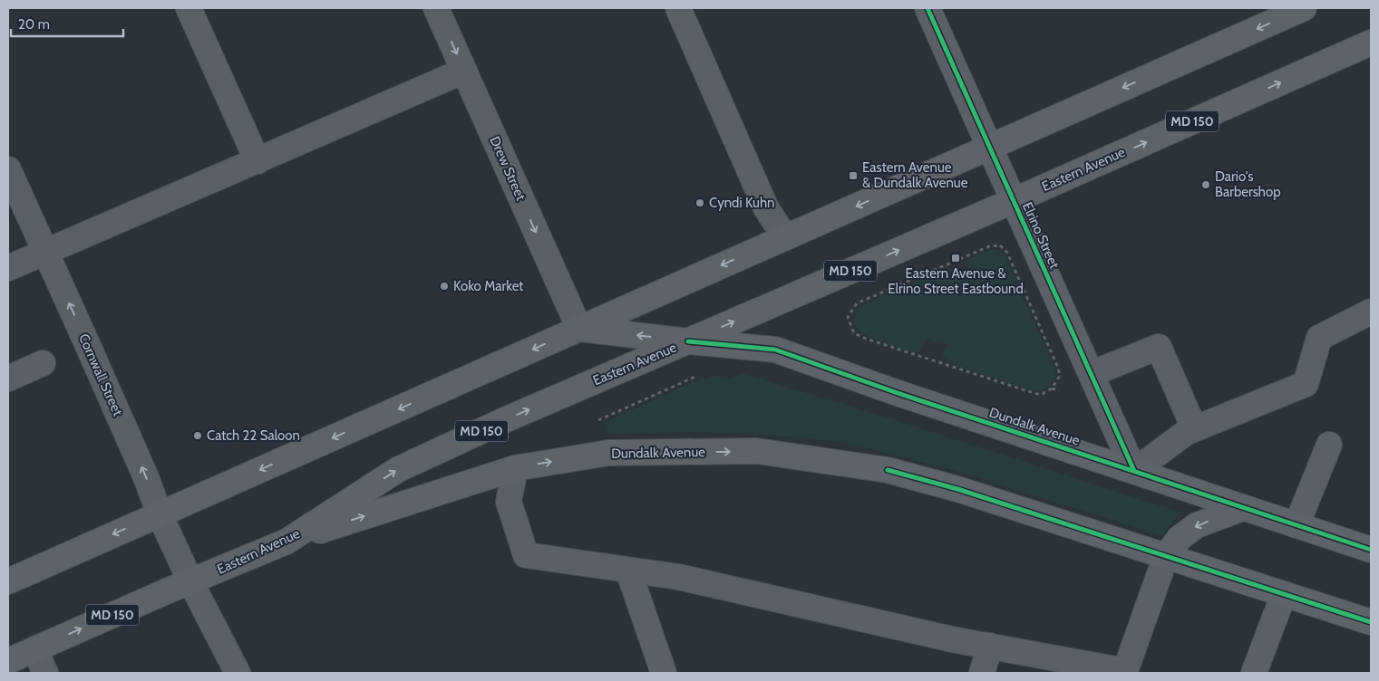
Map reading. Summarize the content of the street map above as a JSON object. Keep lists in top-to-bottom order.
{
  "streets": {
    "main road": ["MD 150", "Eastern Avenue", "Dundalk Avenue"],
    "street": ["Drew Street", "Elrino Street", "Cornwall Street"]
  },
  "crossings": [
    ["Drew Street", "Dundalk Avenue"],
    ["Eastern Avenue", "Elrino Street"],
    ["Eastern Avenue", "Cornwall Street"],
    ["Eastern Avenue", "Dundalk Avenue"],
    ["Elrino Street", "Dundalk Avenue"]
  ],
  "one_way": ["Cornwall Street"],
  "places": {
    "transit": ["Eastern Avenue & Dundalk Avenue", "Eastern Avenue & Elrino Street Eastbound"],
    "other": [
      "Dario's Barbershop",
      "Cyndi Kuhn",
      "Koko Market",
      "Catch 22 Saloon"
    ]
  },
  "scale_bar": "20 m"
}
